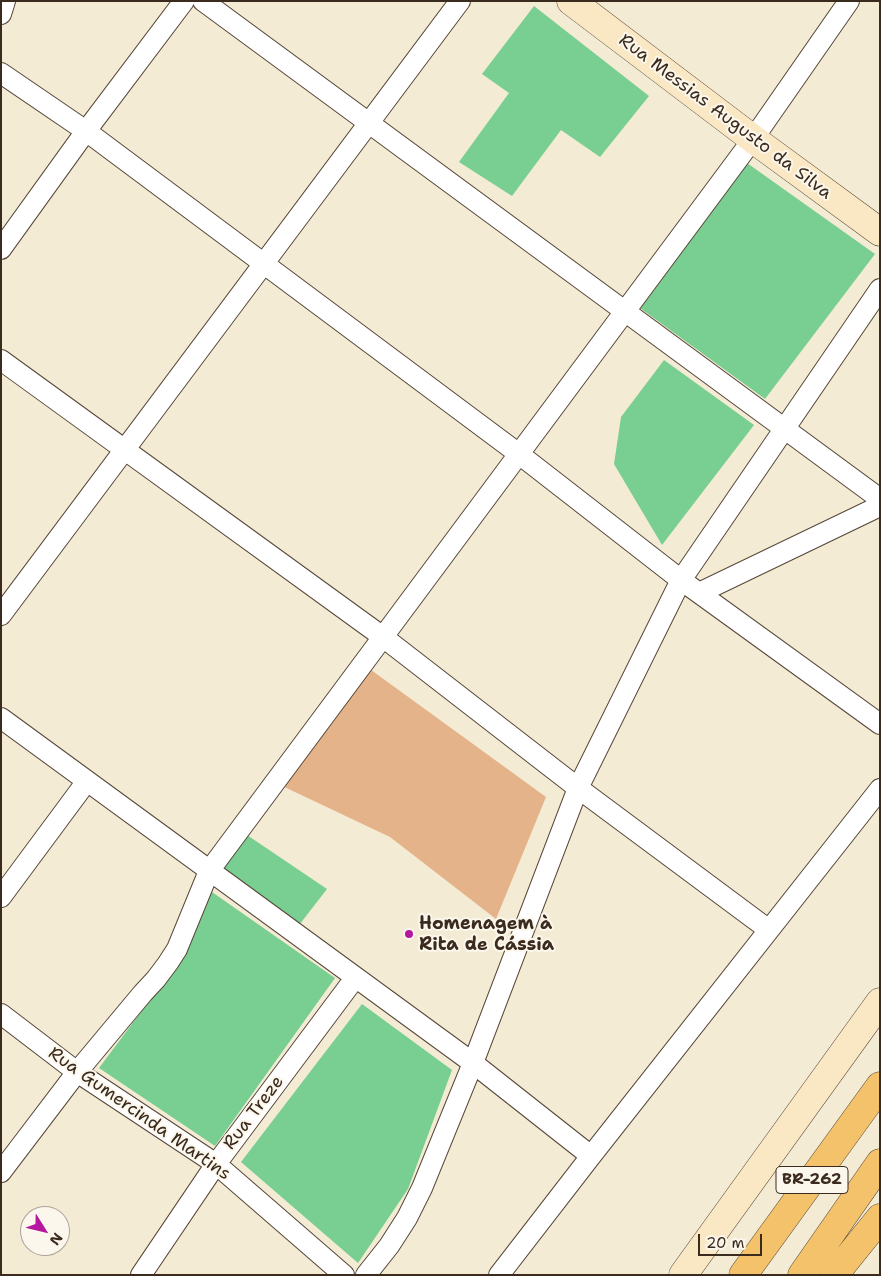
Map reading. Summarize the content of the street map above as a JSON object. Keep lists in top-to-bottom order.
{
  "streets": {
    "highway": ["BR-262"],
    "street": ["Rua Messias Augusto da Silva", "Rua Treze", "Rua Gumercinda Martins"]
  },
  "crossings": [
    ["Rua Treze", "Rua Gumercinda Martins"]
  ],
  "places": ["Homenagem à Rita de Cássia"],
  "scale_bar": "20 m",
  "north": "bottom right"
}
